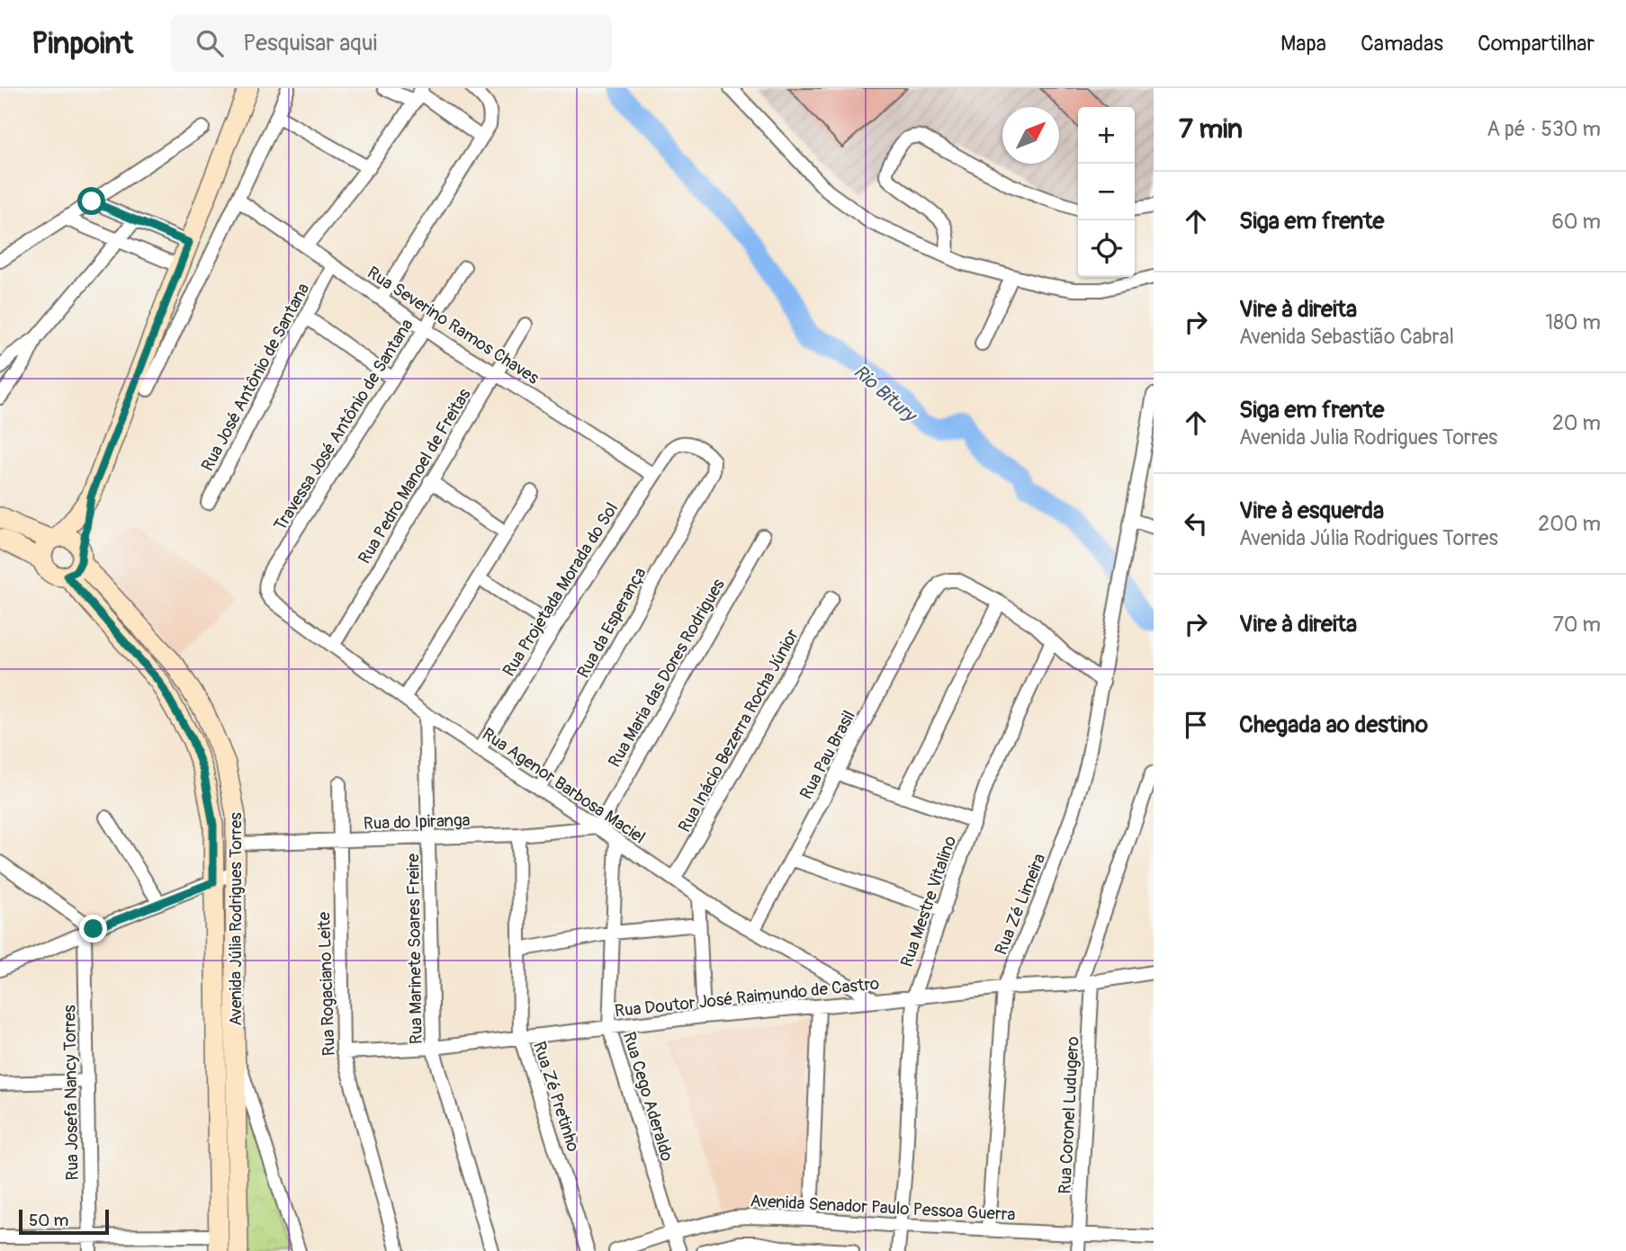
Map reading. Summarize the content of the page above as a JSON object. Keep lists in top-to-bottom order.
{
  "streets": {
    "main road": ["Avenida Júlia Rodrigues Torres"],
    "street": [
      "Rua Severino Ramos Chaves",
      "Rua José Antônio de Santana",
      "Travessa José Antônio de Santana",
      "Rua Pedro Manoel de Freitas",
      "Rua Projetada Morada do Sol",
      "Rua da Esperança",
      "Rua Maria das Dores Rodrigues",
      "Rua Inácio Bezerra Rocha Júnior",
      "Rua Pau Brasil",
      "Rua Agenor Barbosa Maciel",
      "Rua do Ipiranga",
      "Rua Mestre Vitalino",
      "Rua Zé Limeira",
      "Rua Marinete Soares Freire",
      "Rua Rogaciano Leite",
      "Rua Doutor José Raimundo de Castro",
      "Rua Josefa Nancy Torres",
      "Rua Zé Pretinho",
      "Rua Cego Aderaldo",
      "Rua Coronel Ludugero",
      "Avenida Senador Paulo Pessoa Guerra"
    ]
  },
  "crossings": [
    ["Rua Severino Ramos Chaves", "Rua José Antônio de Santana"],
    ["Rua Severino Ramos Chaves", "Travessa José Antônio de Santana"],
    ["Rua Severino Ramos Chaves", "Rua Pedro Manoel de Freitas"],
    ["Rua Severino Ramos Chaves", "Rua Projetada Morada do Sol"],
    ["Travessa José Antônio de Santana", "Rua Agenor Barbosa Maciel"],
    ["Rua Pedro Manoel de Freitas", "Rua Agenor Barbosa Maciel"],
    ["Rua Projetada Morada do Sol", "Rua da Esperança"],
    ["Rua Projetada Morada do Sol", "Rua Agenor Barbosa Maciel"],
    ["Rua da Esperança", "Rua Agenor Barbosa Maciel"],
    ["Rua Maria das Dores Rodrigues", "Rua Agenor Barbosa Maciel"],
    ["Rua Maria das Dores Rodrigues", "Rua do Ipiranga"],
    ["Rua Inácio Bezerra Rocha Júnior", "Rua Agenor Barbosa Maciel"],
    ["Rua Pau Brasil", "Rua Agenor Barbosa Maciel"],
    ["Rua Agenor Barbosa Maciel", "Rua do Ipiranga"],
    ["Rua Agenor Barbosa Maciel", "Rua Marinete Soares Freire"],
    ["Rua Agenor Barbosa Maciel", "Rua Doutor José Raimundo de Castro"],
    ["Rua Agenor Barbosa Maciel", "Rua Cego Aderaldo"],
    ["Rua do Ipiranga", "Avenida Júlia Rodrigues Torres"],
    ["Rua do Ipiranga", "Rua Marinete Soares Freire"],
    ["Rua do Ipiranga", "Rua Rogaciano Leite"],
    ["Rua do Ipiranga", "Rua Zé Pretinho"],
    ["Rua Mestre Vitalino", "Rua Doutor José Raimundo de Castro"],
    ["Rua Mestre Vitalino", "Avenida Senador Paulo Pessoa Guerra"],
    ["Rua Zé Limeira", "Rua Doutor José Raimundo de Castro"],
    ["Rua Zé Limeira", "Avenida Senador Paulo Pessoa Guerra"],
    ["Rua Marinete Soares Freire", "Rua Doutor José Raimundo de Castro"],
    ["Rua Rogaciano Leite", "Rua Doutor José Raimundo de Castro"],
    ["Rua Doutor José Raimundo de Castro", "Rua Zé Pretinho"],
    ["Rua Doutor José Raimundo de Castro", "Rua Cego Aderaldo"],
    ["Rua Doutor José Raimundo de Castro", "Rua Coronel Ludugero"],
    ["Rua Cego Aderaldo", "Avenida Senador Paulo Pessoa Guerra"],
    ["Rua Coronel Ludugero", "Avenida Senador Paulo Pessoa Guerra"]
  ],
  "water": ["Rio Bitury"],
  "scale_bar": "50 m",
  "north": "top right",
  "page": {
    "header": "Pinpoint",
    "search": "Pesquisar aqui",
    "nav": ["Mapa", "Camadas", "Compartilhar"],
    "heading": ["7 min", "A pé · 530 m"],
    "map_buttons": ["+", "−"],
    "list": [
      ["Siga em frente", "60 m"],
      ["Vire à direita", "Avenida Sebastião Cabral", "180 m"],
      ["Siga em frente", "Avenida Julia Rodrigues Torres", "20 m"],
      ["Vire à esquerda", "Avenida Júlia Rodrigues Torres", "200 m"],
      ["Vire à direita", "70 m"],
      "Chegada ao destino"
    ],
    "scale": "50 m"
  }
}
